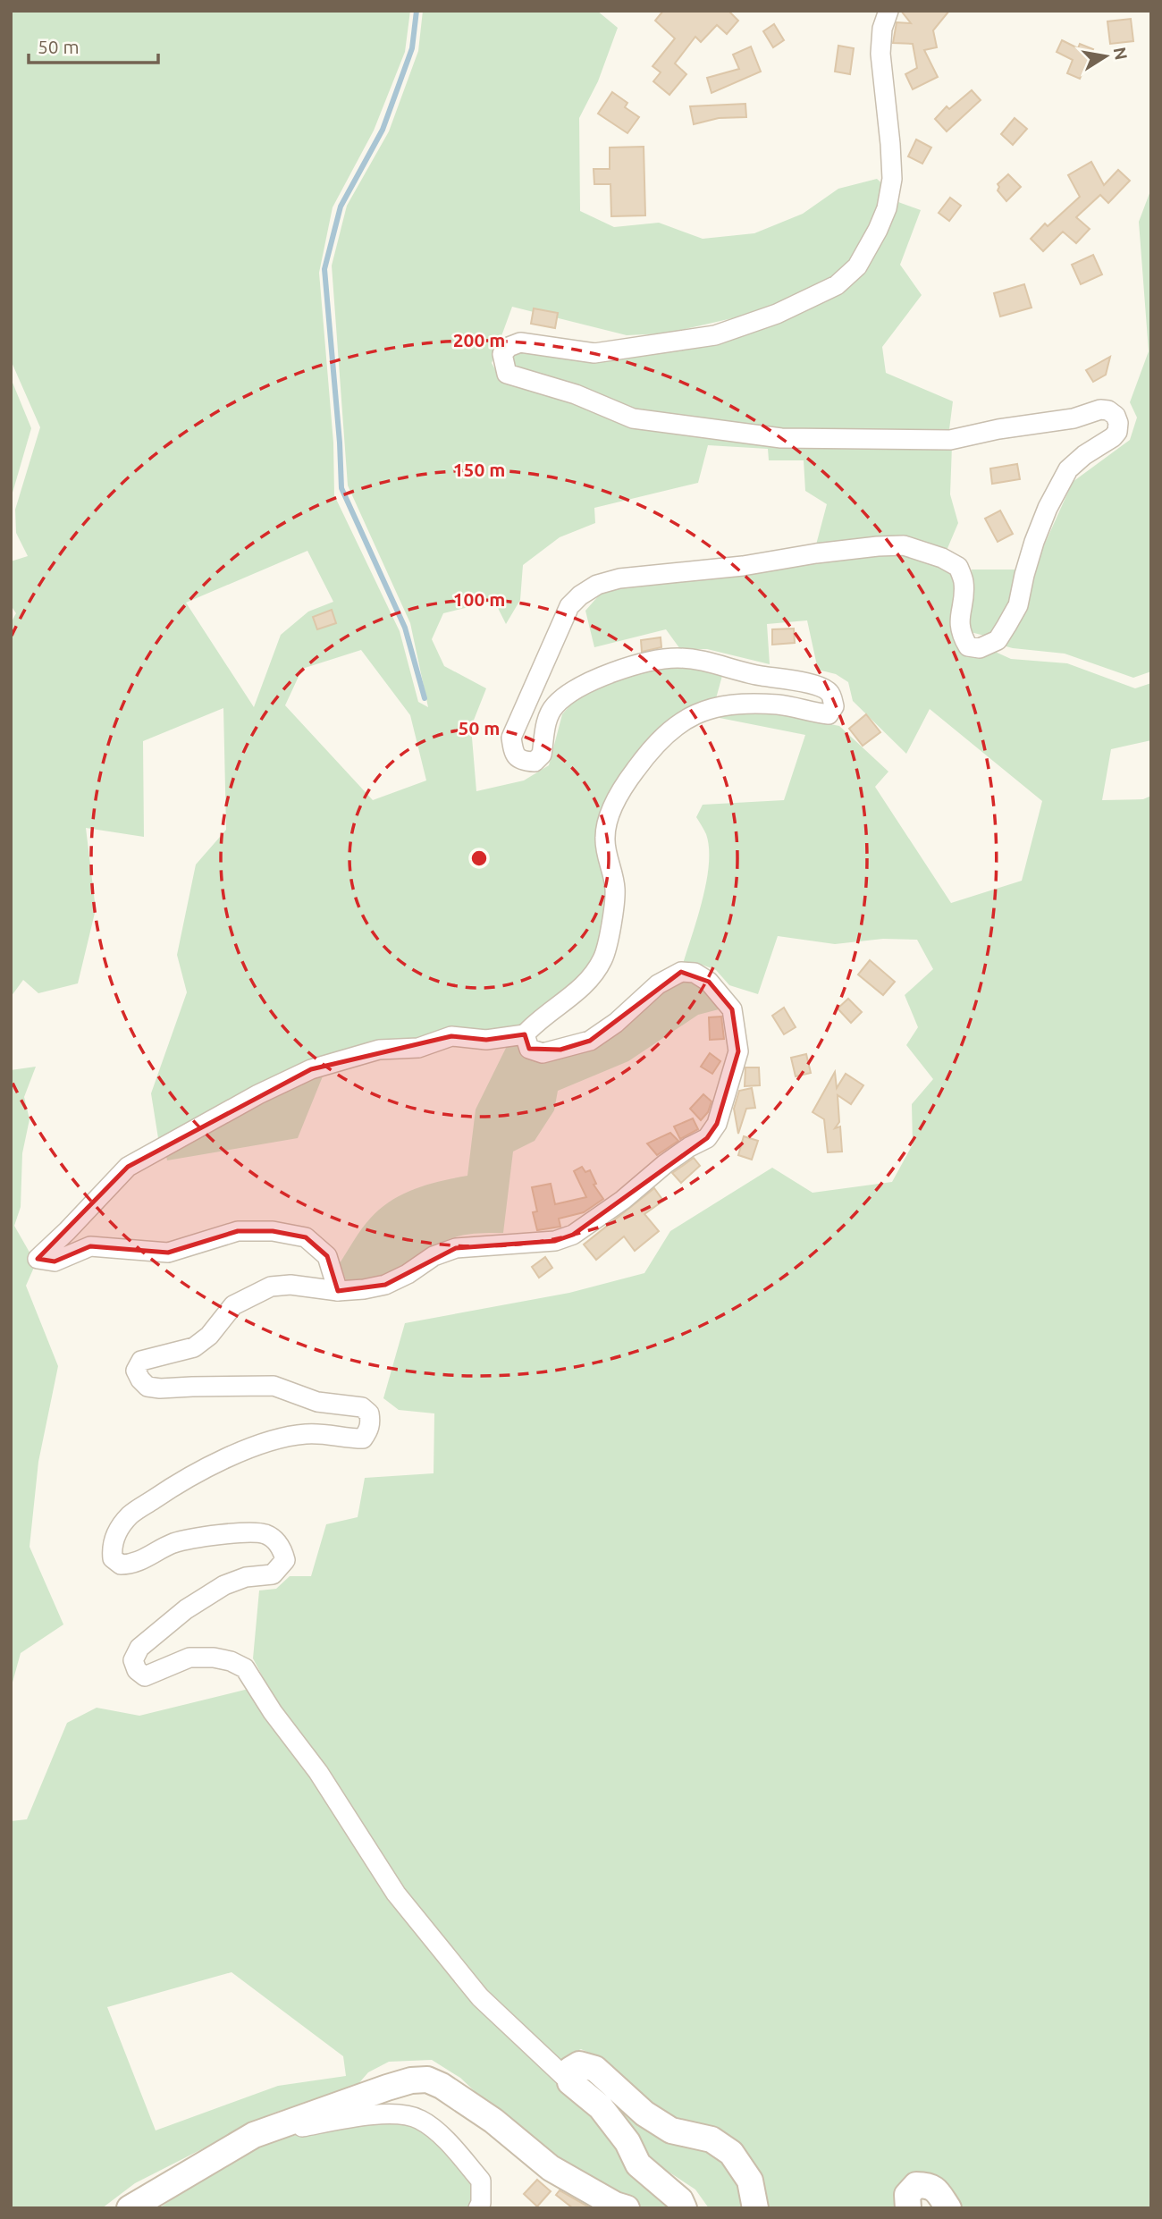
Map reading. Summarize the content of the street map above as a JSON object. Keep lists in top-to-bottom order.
{
  "scale_bar": "50 m",
  "north": "right",
  "rings": [
    "200 m",
    "150 m",
    "100 m",
    "50 m"
  ]
}
